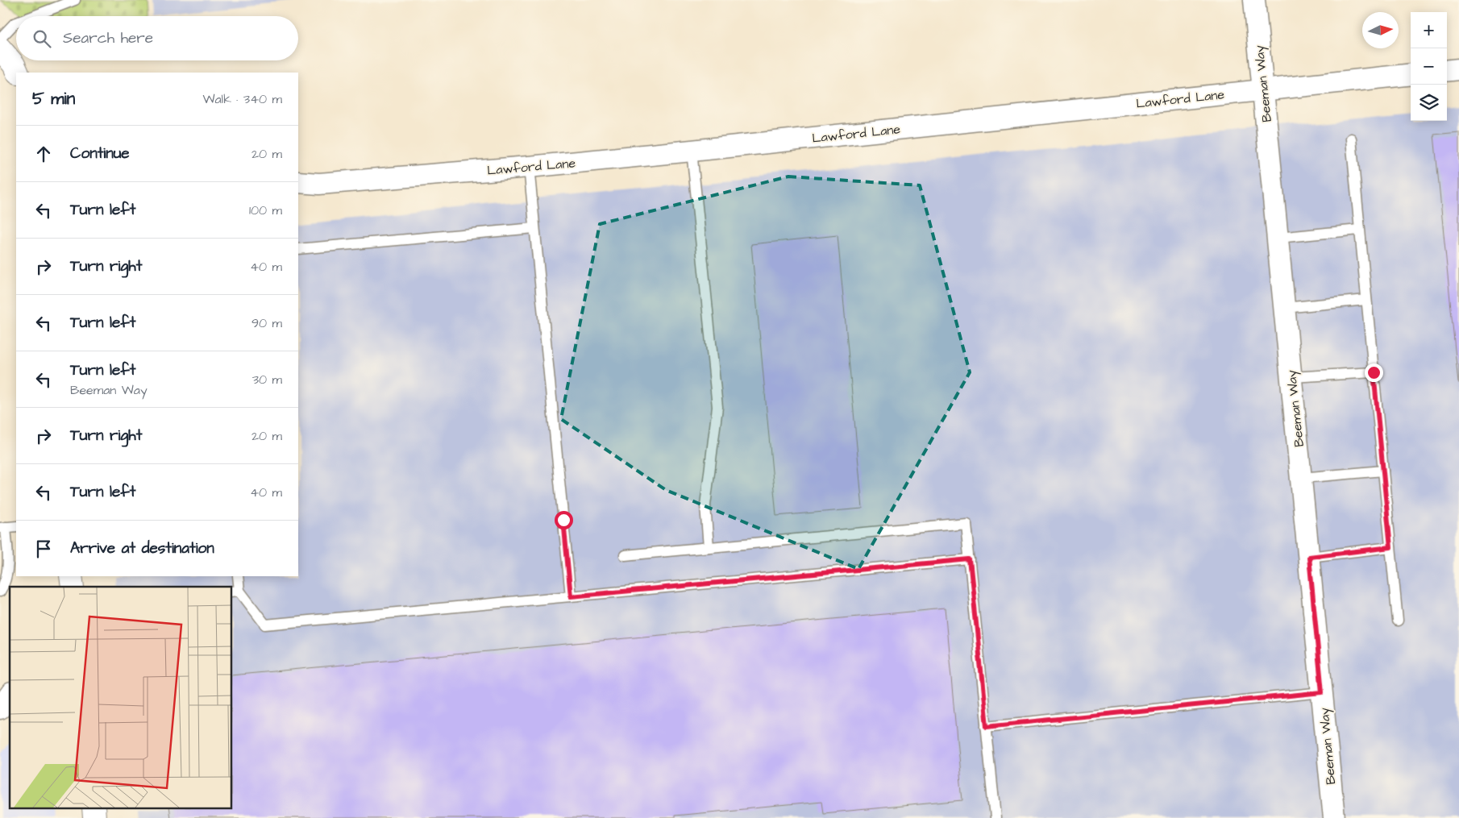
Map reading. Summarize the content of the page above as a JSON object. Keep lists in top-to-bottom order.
{
  "streets": {
    "street": ["Beeman Way", "Lawford Lane"]
  },
  "crossings": [
    ["Beeman Way", "Lawford Lane"]
  ],
  "north": "right",
  "page": {
    "map_buttons": ["+", "−"],
    "search": "Search here",
    "heading": ["5 min", "Walk · 340 m"],
    "list": [
      ["Continue", "20 m"],
      ["Turn left", "100 m"],
      ["Turn right", "40 m"],
      ["Turn left", "90 m"],
      ["Turn left", "Beeman Way", "30 m"],
      ["Turn right", "20 m"],
      ["Turn left", "40 m"],
      "Arrive at destination"
    ]
  }
}
